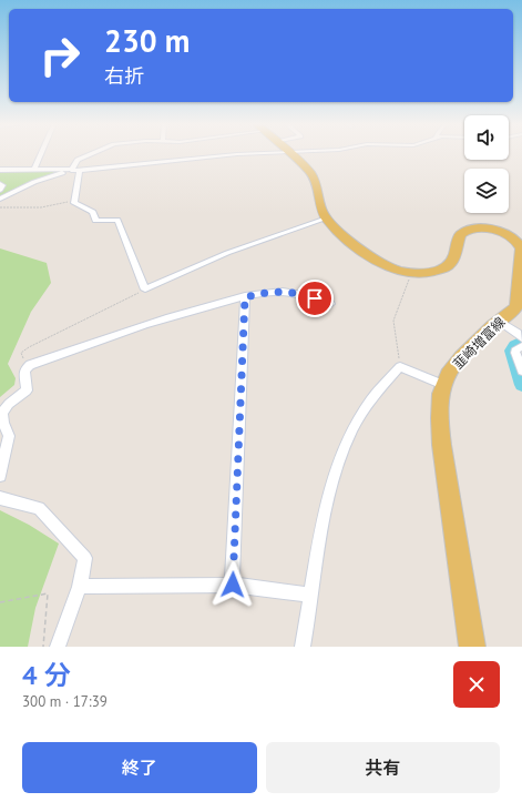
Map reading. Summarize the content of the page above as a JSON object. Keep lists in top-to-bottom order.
{
  "streets": {
    "main road": ["韮崎増富線"]
  },
  "page": {
    "turn": ["230 m", "右折"],
    "heading": ["4 分", "300 m · 17:39"],
    "buttons": ["終了", "共有"]
  }
}
